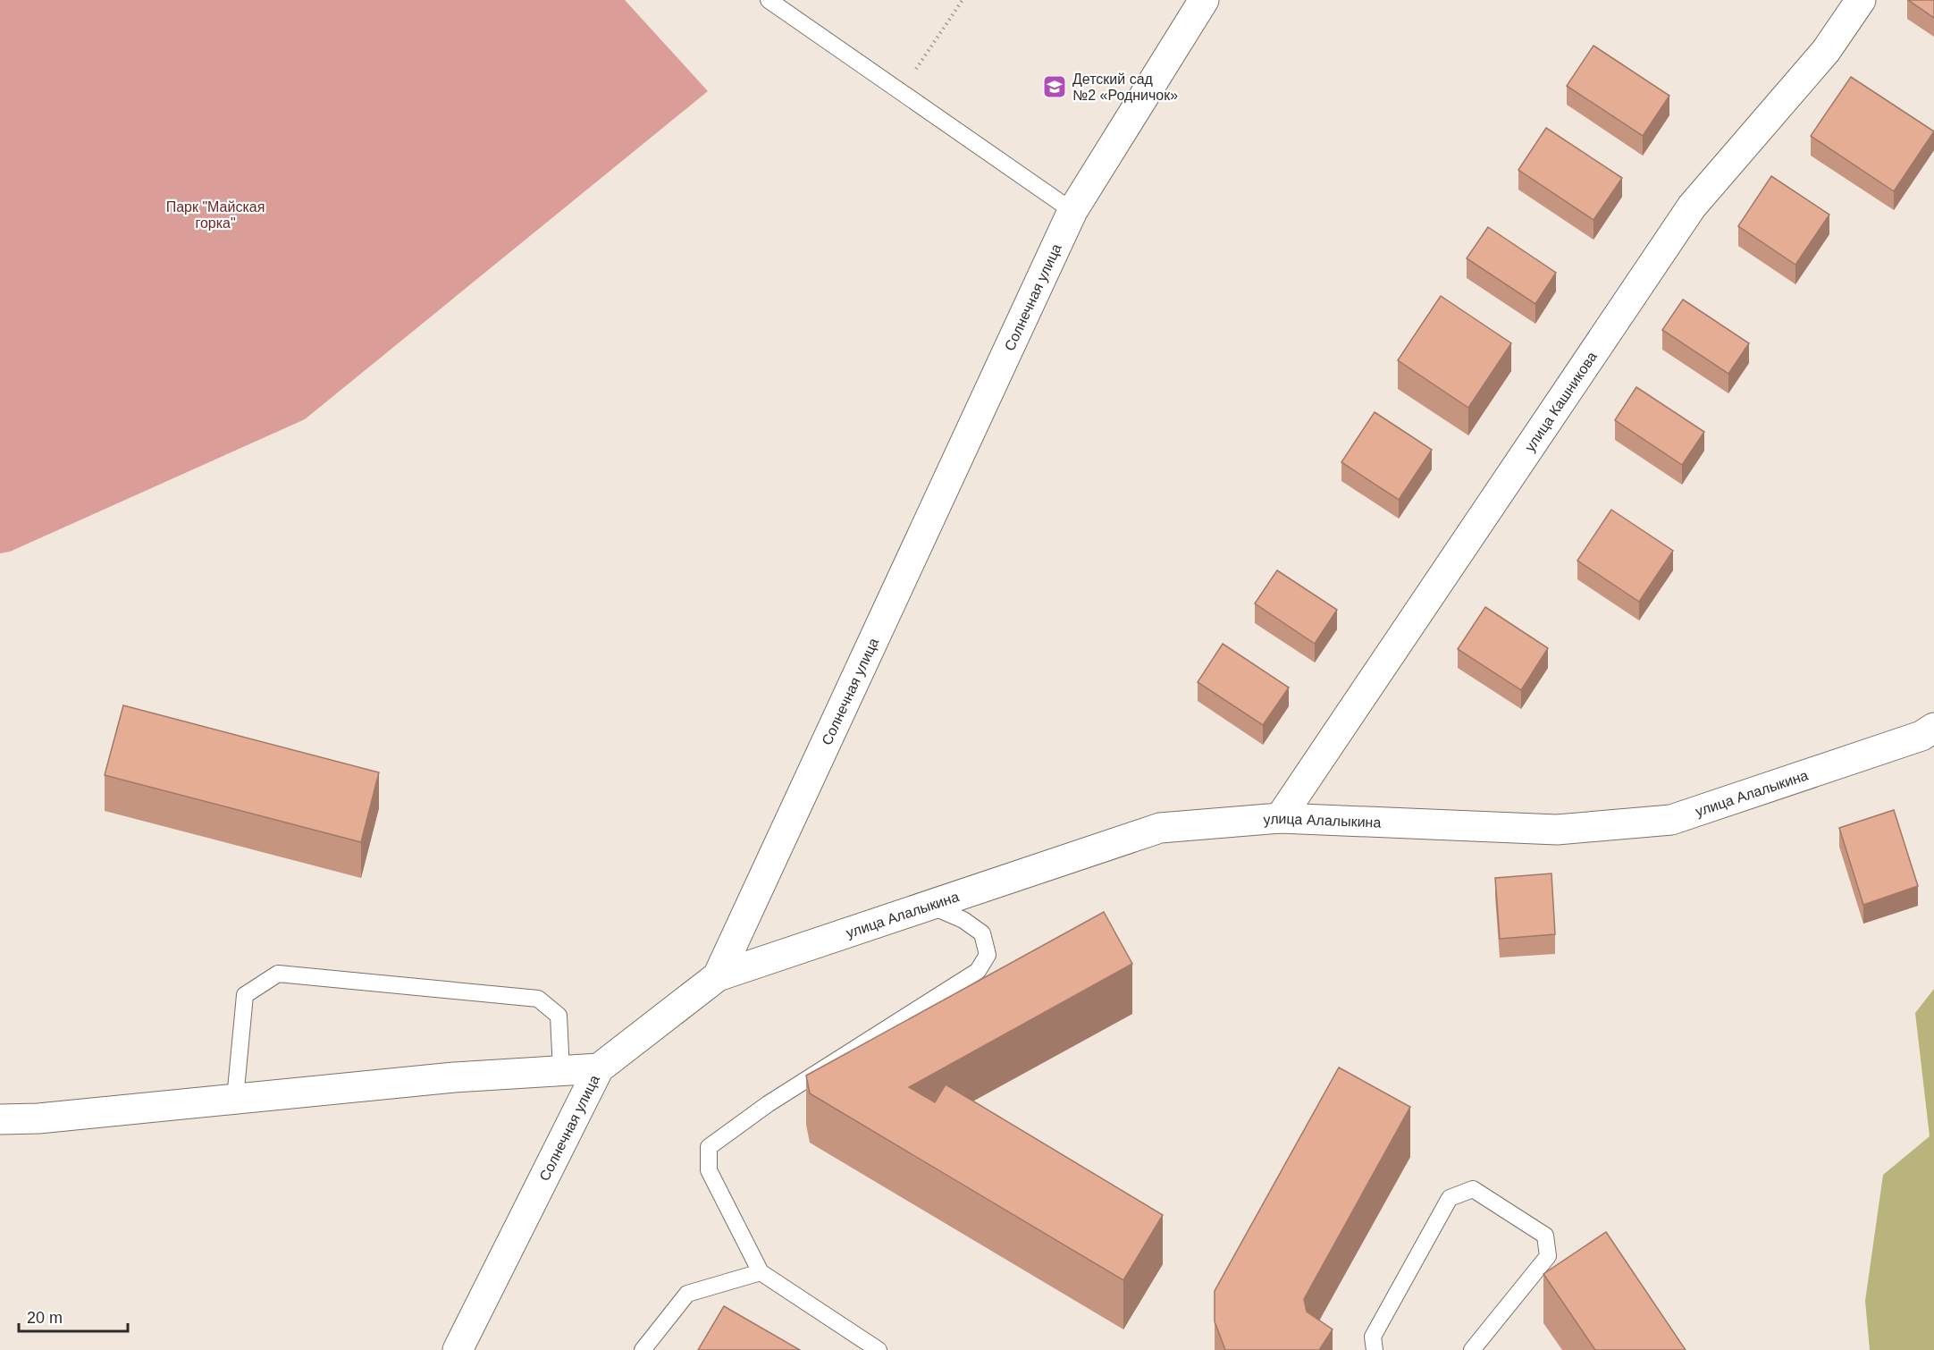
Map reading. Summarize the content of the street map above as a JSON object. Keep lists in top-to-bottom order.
{
  "streets": {
    "street": ["Солнечная улица", "улица Кашникова", "улица Алалыкина"]
  },
  "crossings": [
    ["Солнечная улица", "улица Алалыкина"],
    ["улица Кашникова", "улица Алалыкина"]
  ],
  "parks": ["Парк \"Майская горка\""],
  "places": {
    "school or university": ["Детский сад №2 «Родничок»"]
  },
  "scale_bar": "20 m"
}
